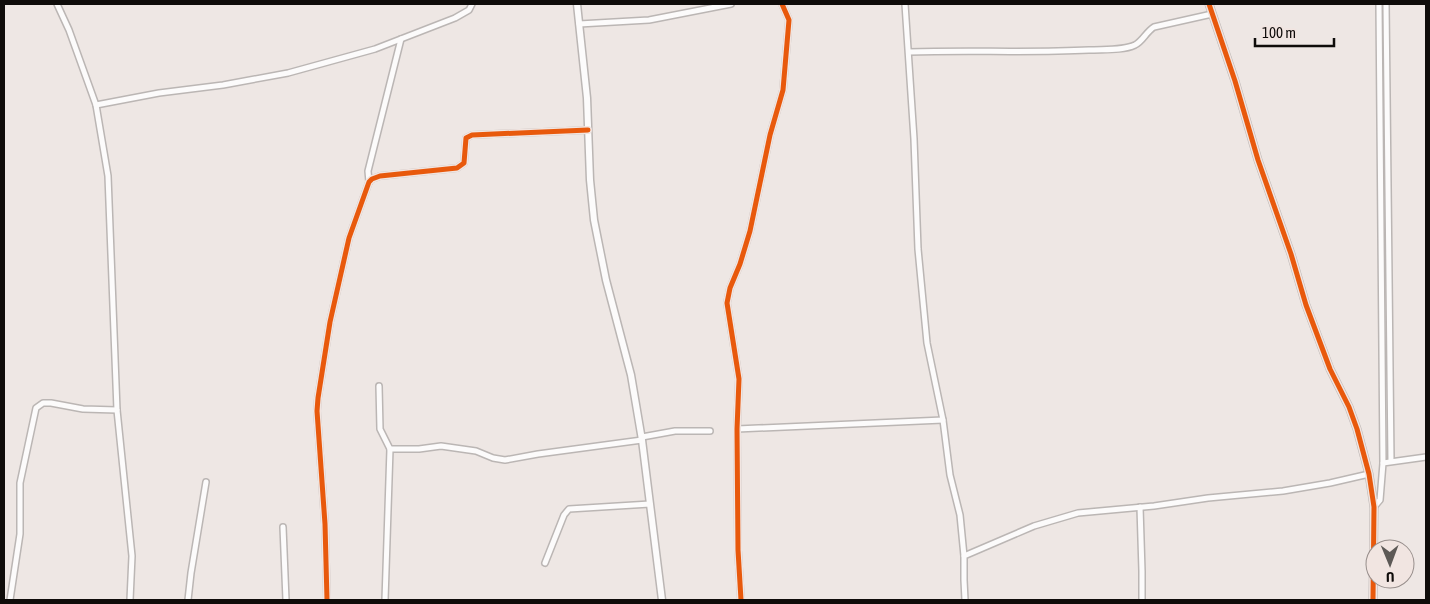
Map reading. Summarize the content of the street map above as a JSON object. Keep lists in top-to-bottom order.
{
  "scale_bar": "100 m",
  "north": "bottom"
}
